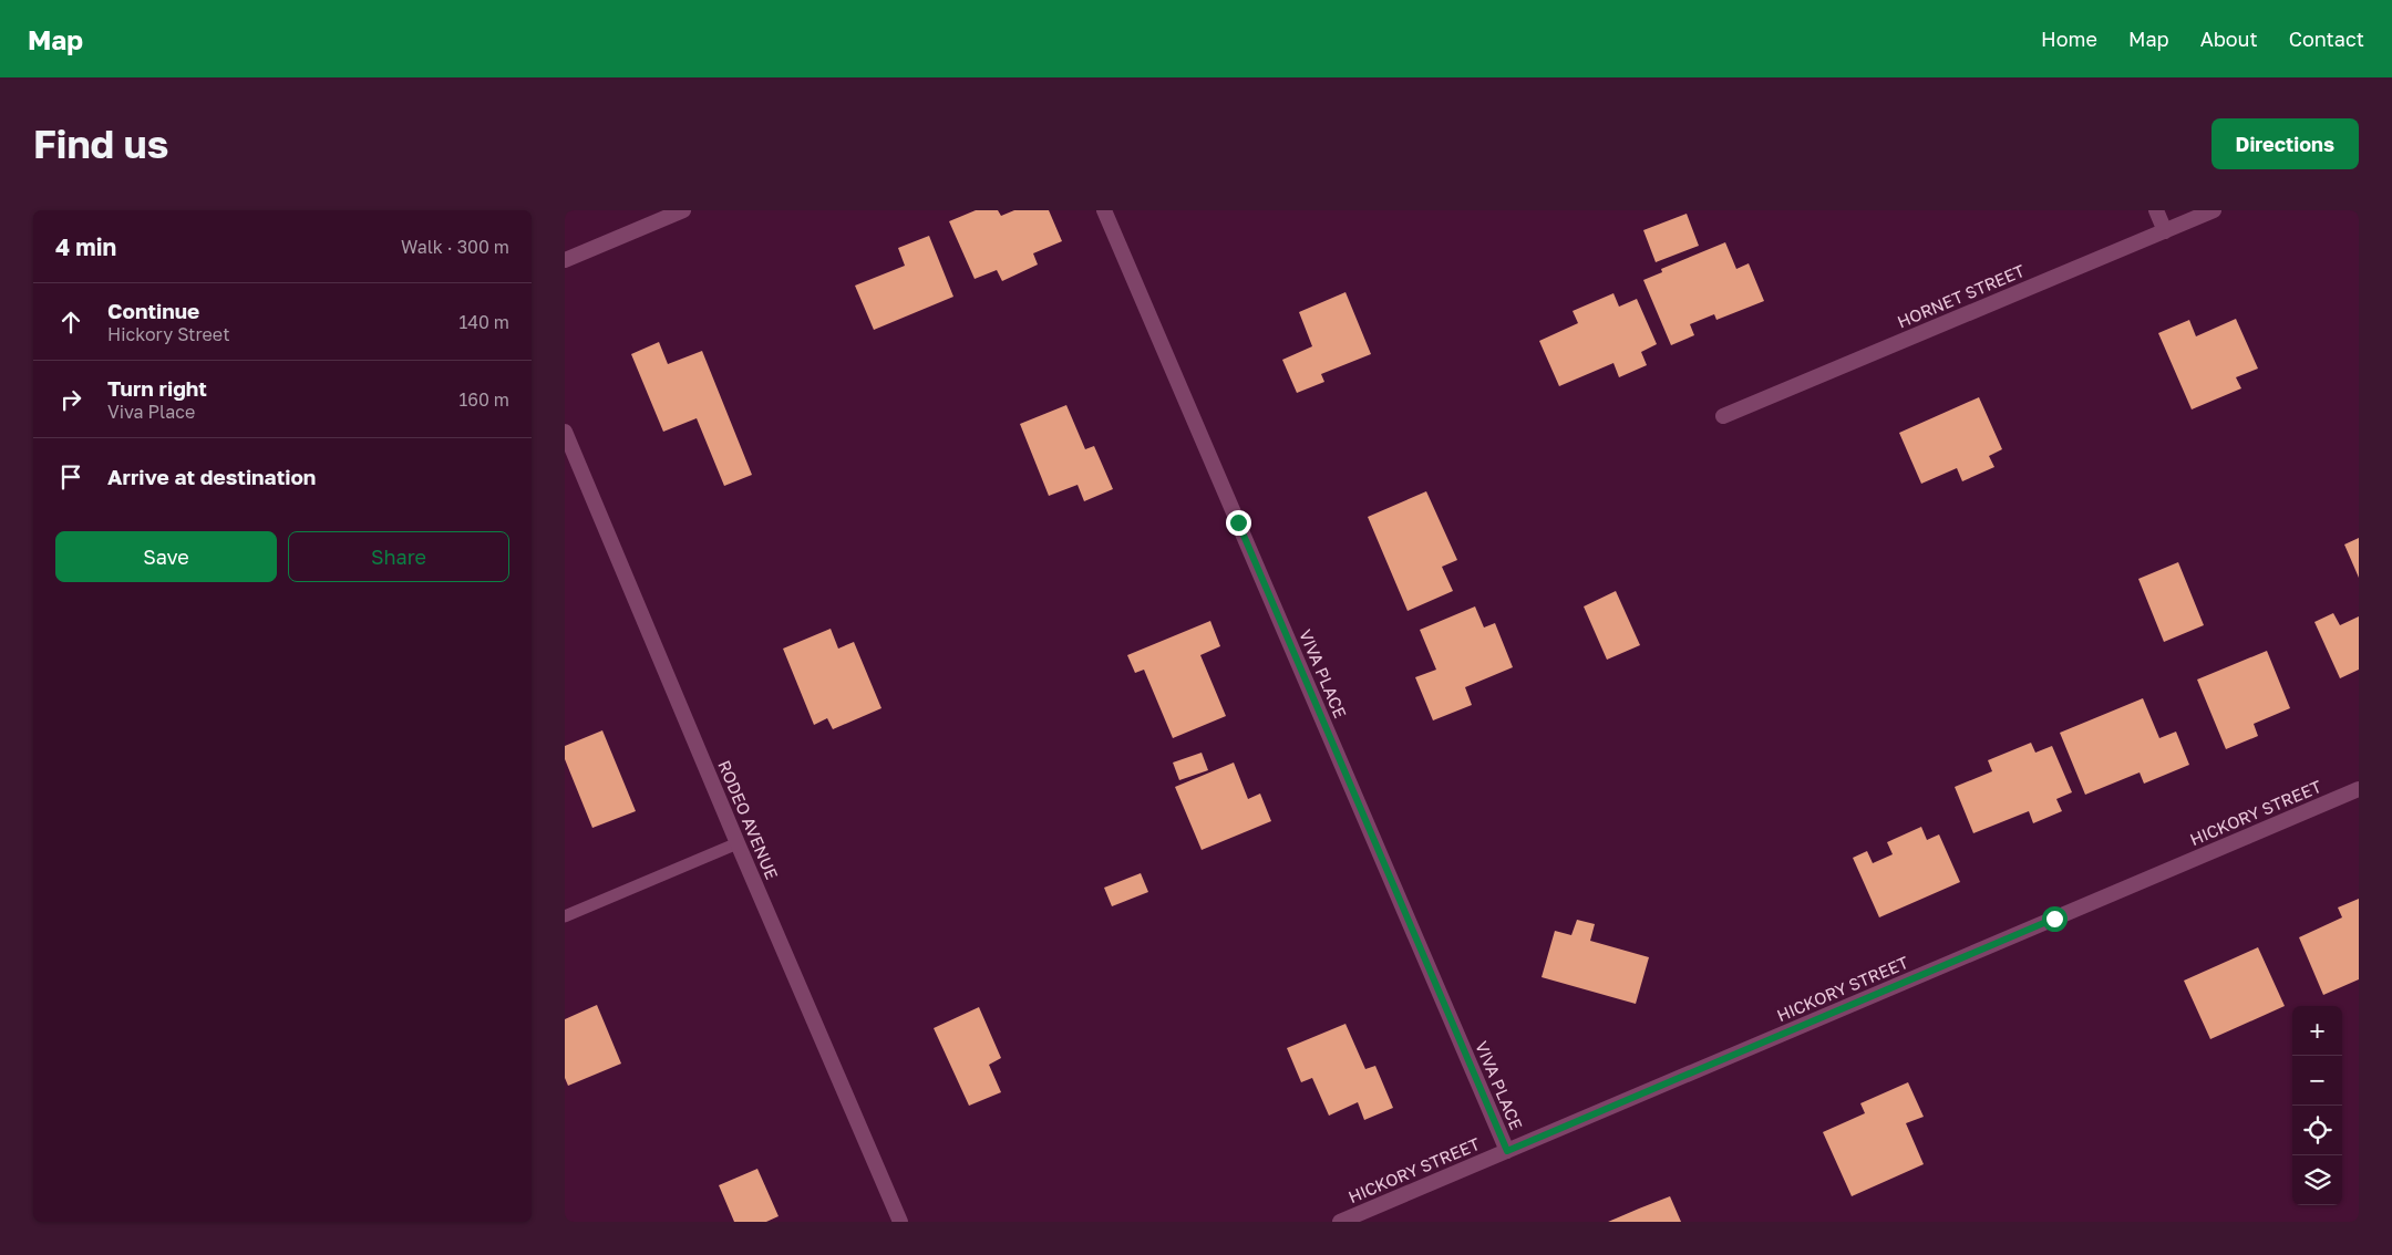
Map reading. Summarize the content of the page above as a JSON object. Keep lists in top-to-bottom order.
{
  "streets": {
    "street": [
      "HORNET STREET",
      "VIVA PLACE",
      "HICKORY STREET",
      "RODEO AVENUE"
    ]
  },
  "crossings": [
    ["VIVA PLACE", "HICKORY STREET"]
  ],
  "page": {
    "header": "Map",
    "nav": [
      "Home",
      "Map",
      "About",
      "Contact"
    ],
    "buttons": [
      "Directions",
      ["Save", "Share"]
    ],
    "title": "Find us",
    "heading": ["4 min", "Walk · 300 m"],
    "list": [
      ["Continue", "Hickory Street", "140 m"],
      ["Turn right", "Viva Place", "160 m"],
      "Arrive at destination"
    ],
    "map_buttons": ["+", "−"]
  }
}
